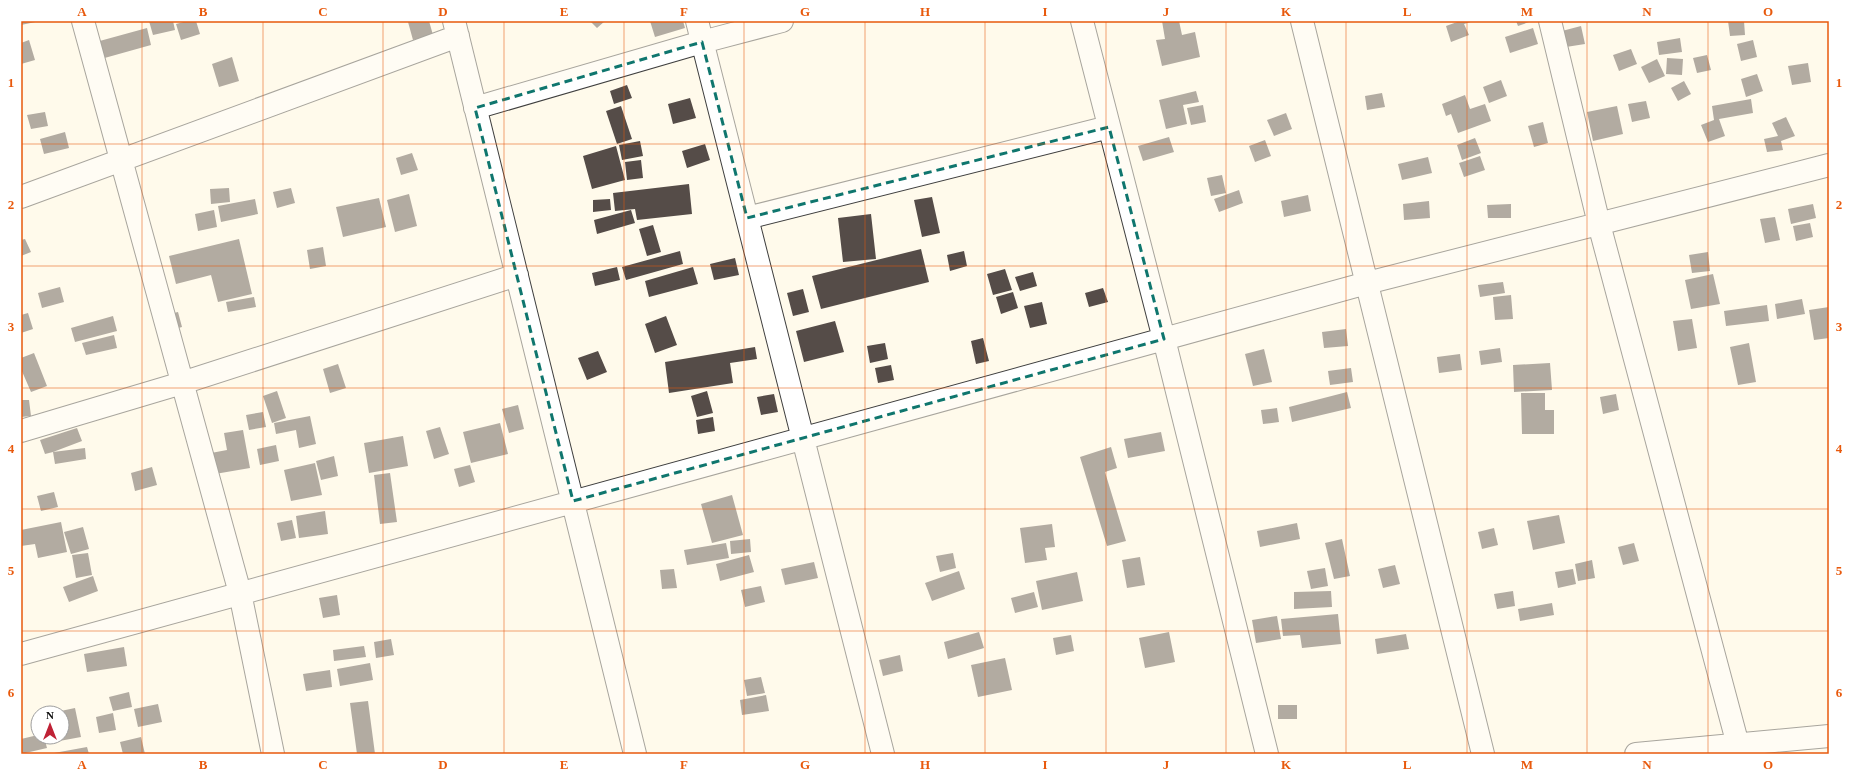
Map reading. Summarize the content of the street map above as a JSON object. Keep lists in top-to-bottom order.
{
  "north": "top",
  "grid": {
    "columns": [
      "A",
      "B",
      "C",
      "D",
      "E",
      "F",
      "G",
      "H",
      "I",
      "J",
      "K",
      "L",
      "M",
      "N",
      "O"
    ],
    "rows": [
      "1",
      "2",
      "3",
      "4",
      "5",
      "6"
    ]
  }
}
